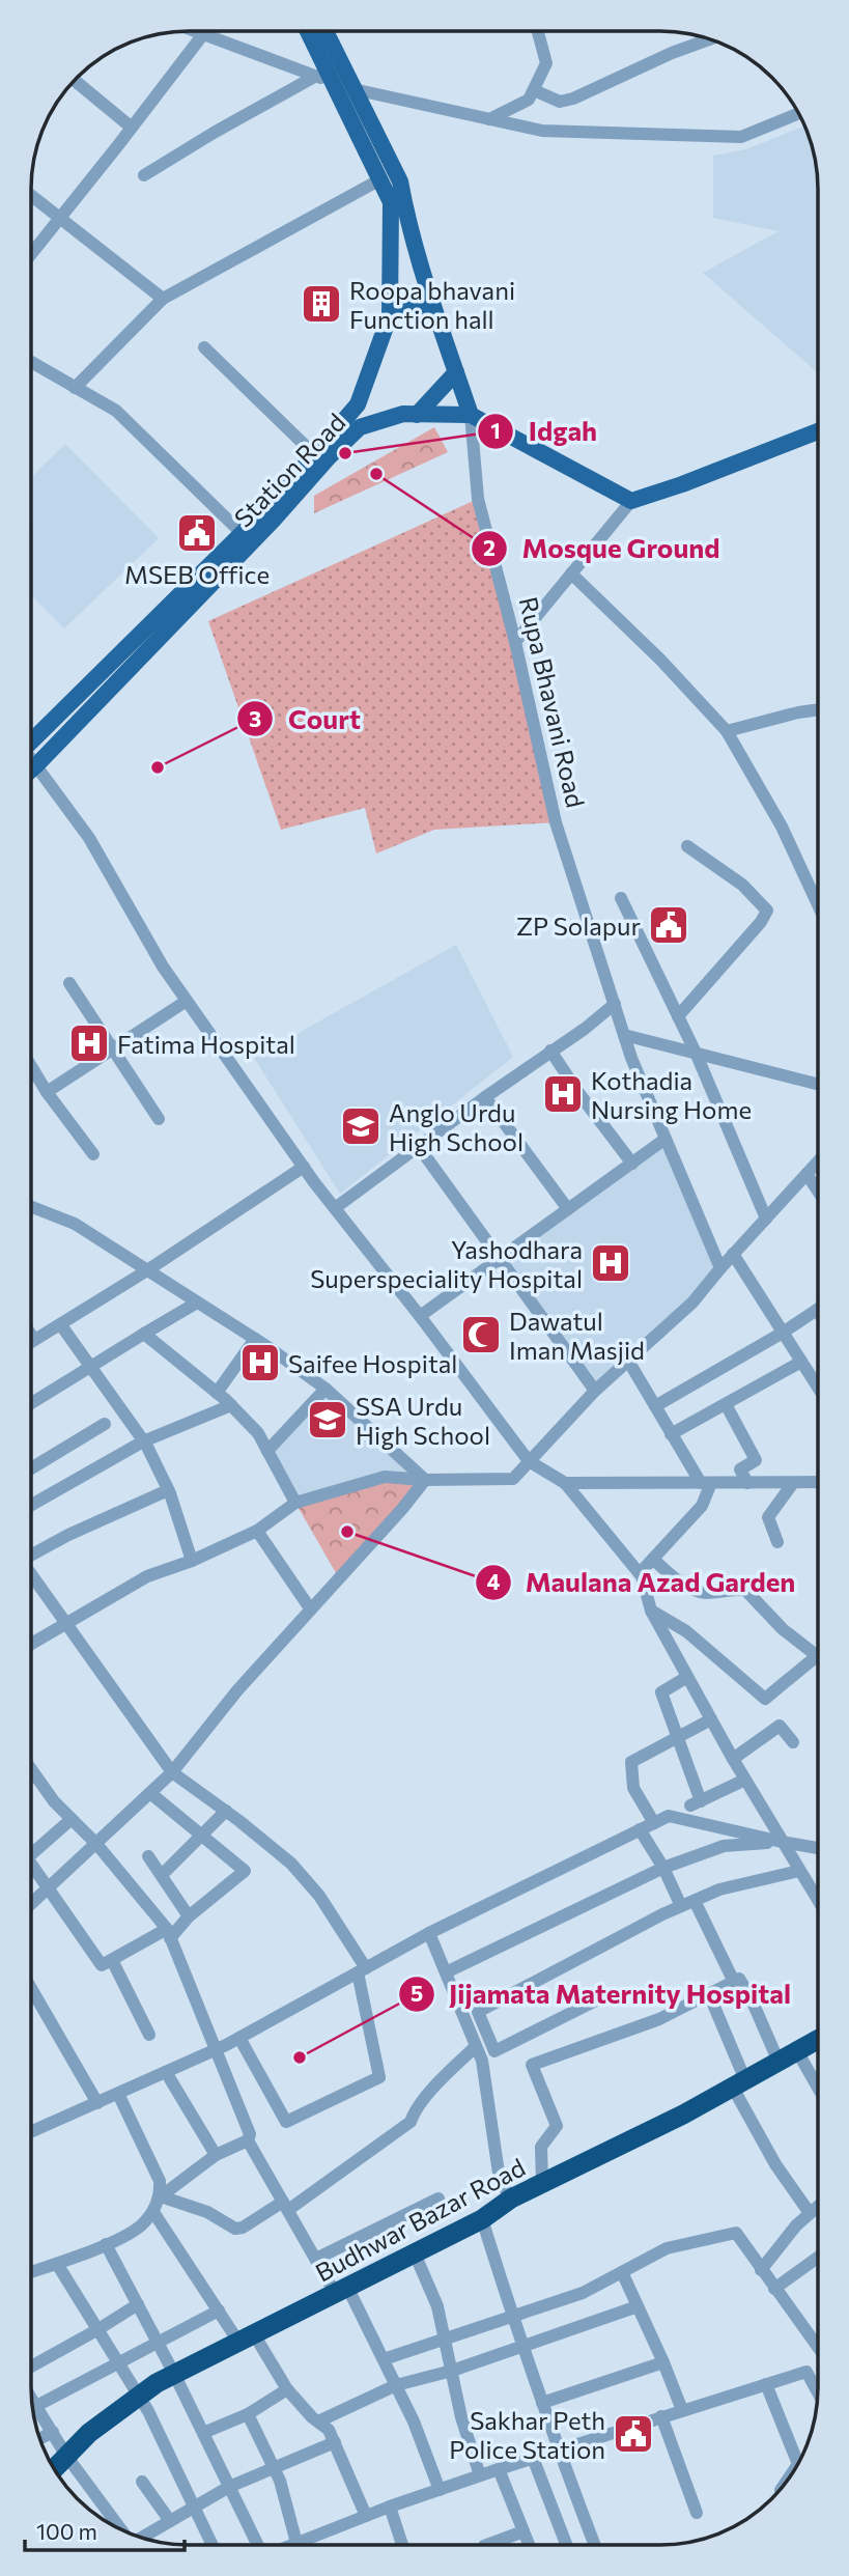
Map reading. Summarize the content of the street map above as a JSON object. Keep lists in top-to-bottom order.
{
  "streets": {
    "highway": ["Budhwar Bazar Road"],
    "main road": ["Station Road", "Rupa Bhavani Road"]
  },
  "crossings": [
    ["Station Road", "Rupa Bhavani Road"]
  ],
  "places": {
    "building": ["Roopa bhavani Function hall"],
    "other": [
      "Idgah",
      "Mosque Ground",
      "Court",
      "Maulana Azad Garden",
      "Jijamata Maternity Hospital"
    ],
    "public building": ["MSEB Office", "ZP Solapur", "Sakhar Peth Police Station"],
    "hospital": [
      "Fatima Hospital",
      "Kothadia Nursing Home",
      "Yashodhara Superspeciality Hospital",
      "Saifee Hospital"
    ],
    "school or university": ["Anglo Urdu High School", "SSA Urdu High School"],
    "mosque": ["Dawatul Iman Masjid"]
  },
  "scale_bar": "100 m"
}
